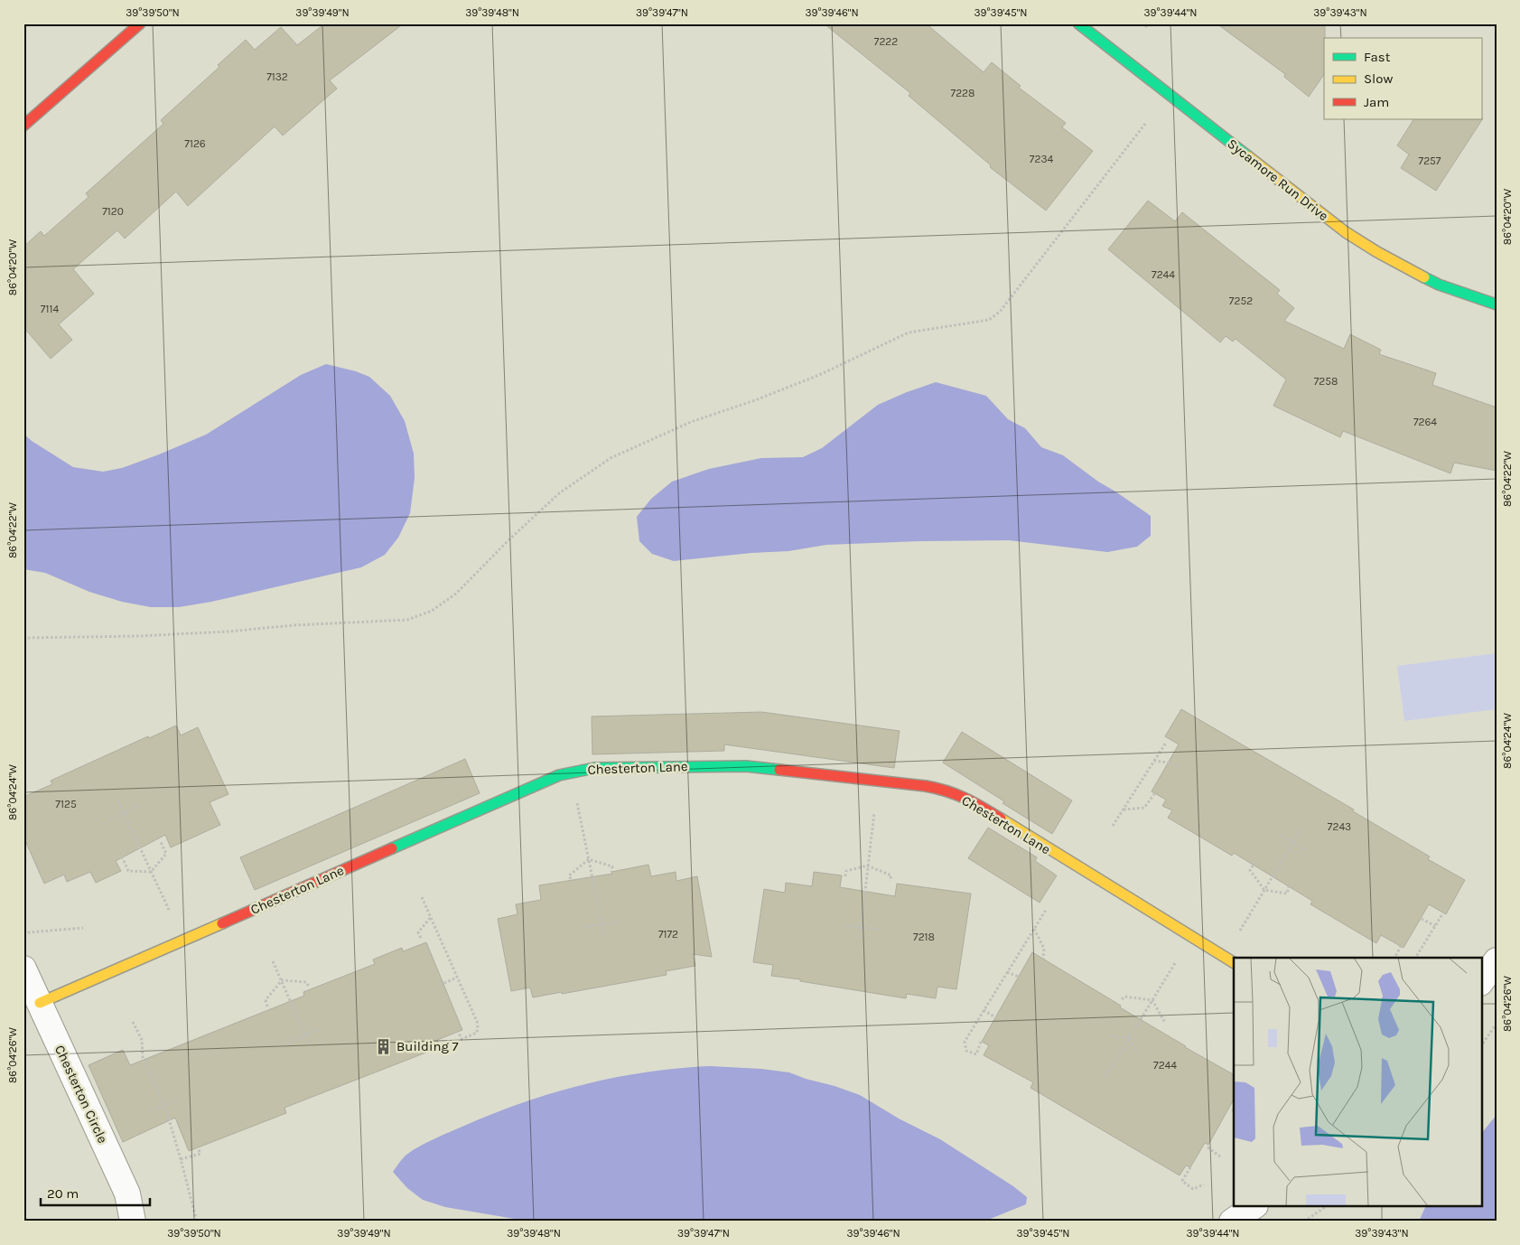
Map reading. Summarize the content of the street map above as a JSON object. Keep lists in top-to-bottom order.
{
  "streets": {
    "street": ["Sycamore Run Drive", "Chesterton Lane", "Chesterton Circle"]
  },
  "crossings": [
    ["Chesterton Lane", "Chesterton Circle"]
  ],
  "places": {
    "building": ["Building 7"]
  },
  "house_numbers": [
    "7222",
    "7132",
    "7228",
    "7126",
    "7234",
    "7257",
    "7120",
    "7244",
    "7252",
    "7114",
    "7258",
    "7264",
    "7125",
    "7243",
    "7172",
    "7218",
    "7244"
  ],
  "legend": ["Fast", "Slow", "Jam"],
  "scale_bar": "20 m",
  "coordinates": [
    "39°39'50\"N",
    "39°39'49\"N",
    "39°39'48\"N",
    "39°39'47\"N",
    "39°39'46\"N",
    "39°39'45\"N",
    "39°39'44\"N",
    "39°39'43\"N",
    "86°04'20\"W",
    "86°04'22\"W",
    "86°04'24\"W",
    "86°04'26\"W"
  ]
}
